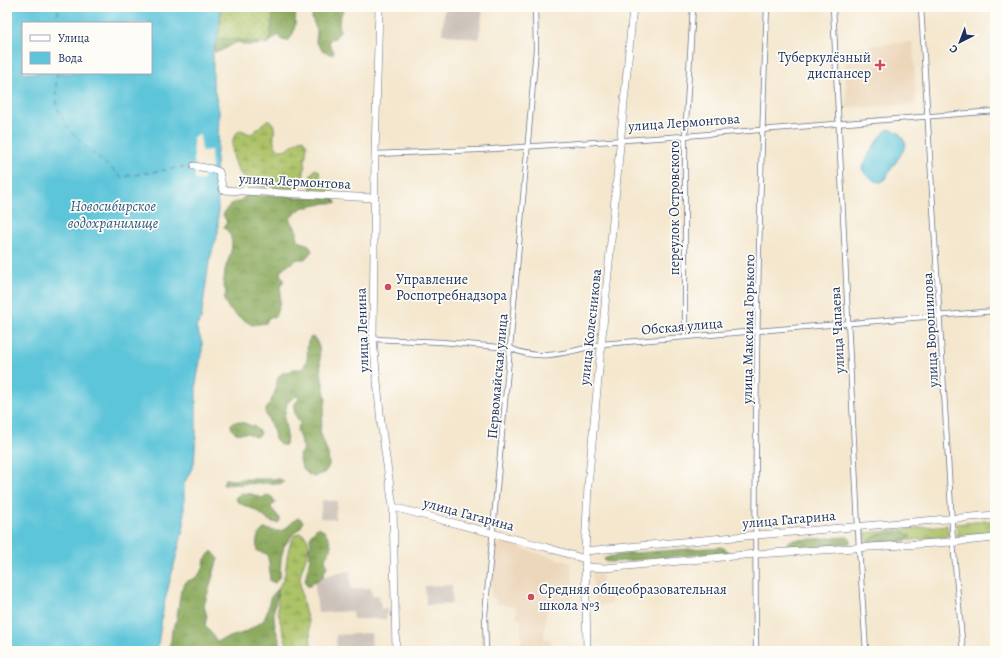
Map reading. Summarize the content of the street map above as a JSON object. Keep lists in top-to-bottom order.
{
  "streets": {
    "street": [
      "улица Лермонтова",
      "переулок Островского",
      "Обская улица",
      "улица Колесникова",
      "улица Максима Горького",
      "улица Ленина",
      "улица Чапаева",
      "улица Ворошилова",
      "Первомайская улица",
      "улица Гагарина"
    ]
  },
  "crossings": [
    ["улица Лермонтова", "переулок Островского"],
    ["улица Лермонтова", "улица Колесникова"],
    ["улица Лермонтова", "улица Максима Горького"],
    ["улица Лермонтова", "улица Ленина"],
    ["улица Лермонтова", "улица Чапаева"],
    ["улица Лермонтова", "улица Ворошилова"],
    ["улица Лермонтова", "Первомайская улица"],
    ["переулок Островского", "Обская улица"],
    ["Обская улица", "улица Колесникова"],
    ["Обская улица", "улица Максима Горького"],
    ["Обская улица", "улица Ленина"],
    ["Обская улица", "улица Чапаева"],
    ["Обская улица", "улица Ворошилова"],
    ["Обская улица", "Первомайская улица"],
    ["улица Колесникова", "улица Гагарина"],
    ["улица Максима Горького", "улица Гагарина"],
    ["улица Ленина", "улица Гагарина"],
    ["улица Чапаева", "улица Гагарина"],
    ["улица Ворошилова", "улица Гагарина"],
    ["Первомайская улица", "улица Гагарина"]
  ],
  "water": ["Новосибирское водохранилище"],
  "places": {
    "health": ["Туберкулёзный диспансер"],
    "other": ["Управление Роспотребнадзора", "Средняя общеобразовательная школа №3"]
  },
  "legend": ["Улица", "Вода"],
  "north": "bottom left"
}
